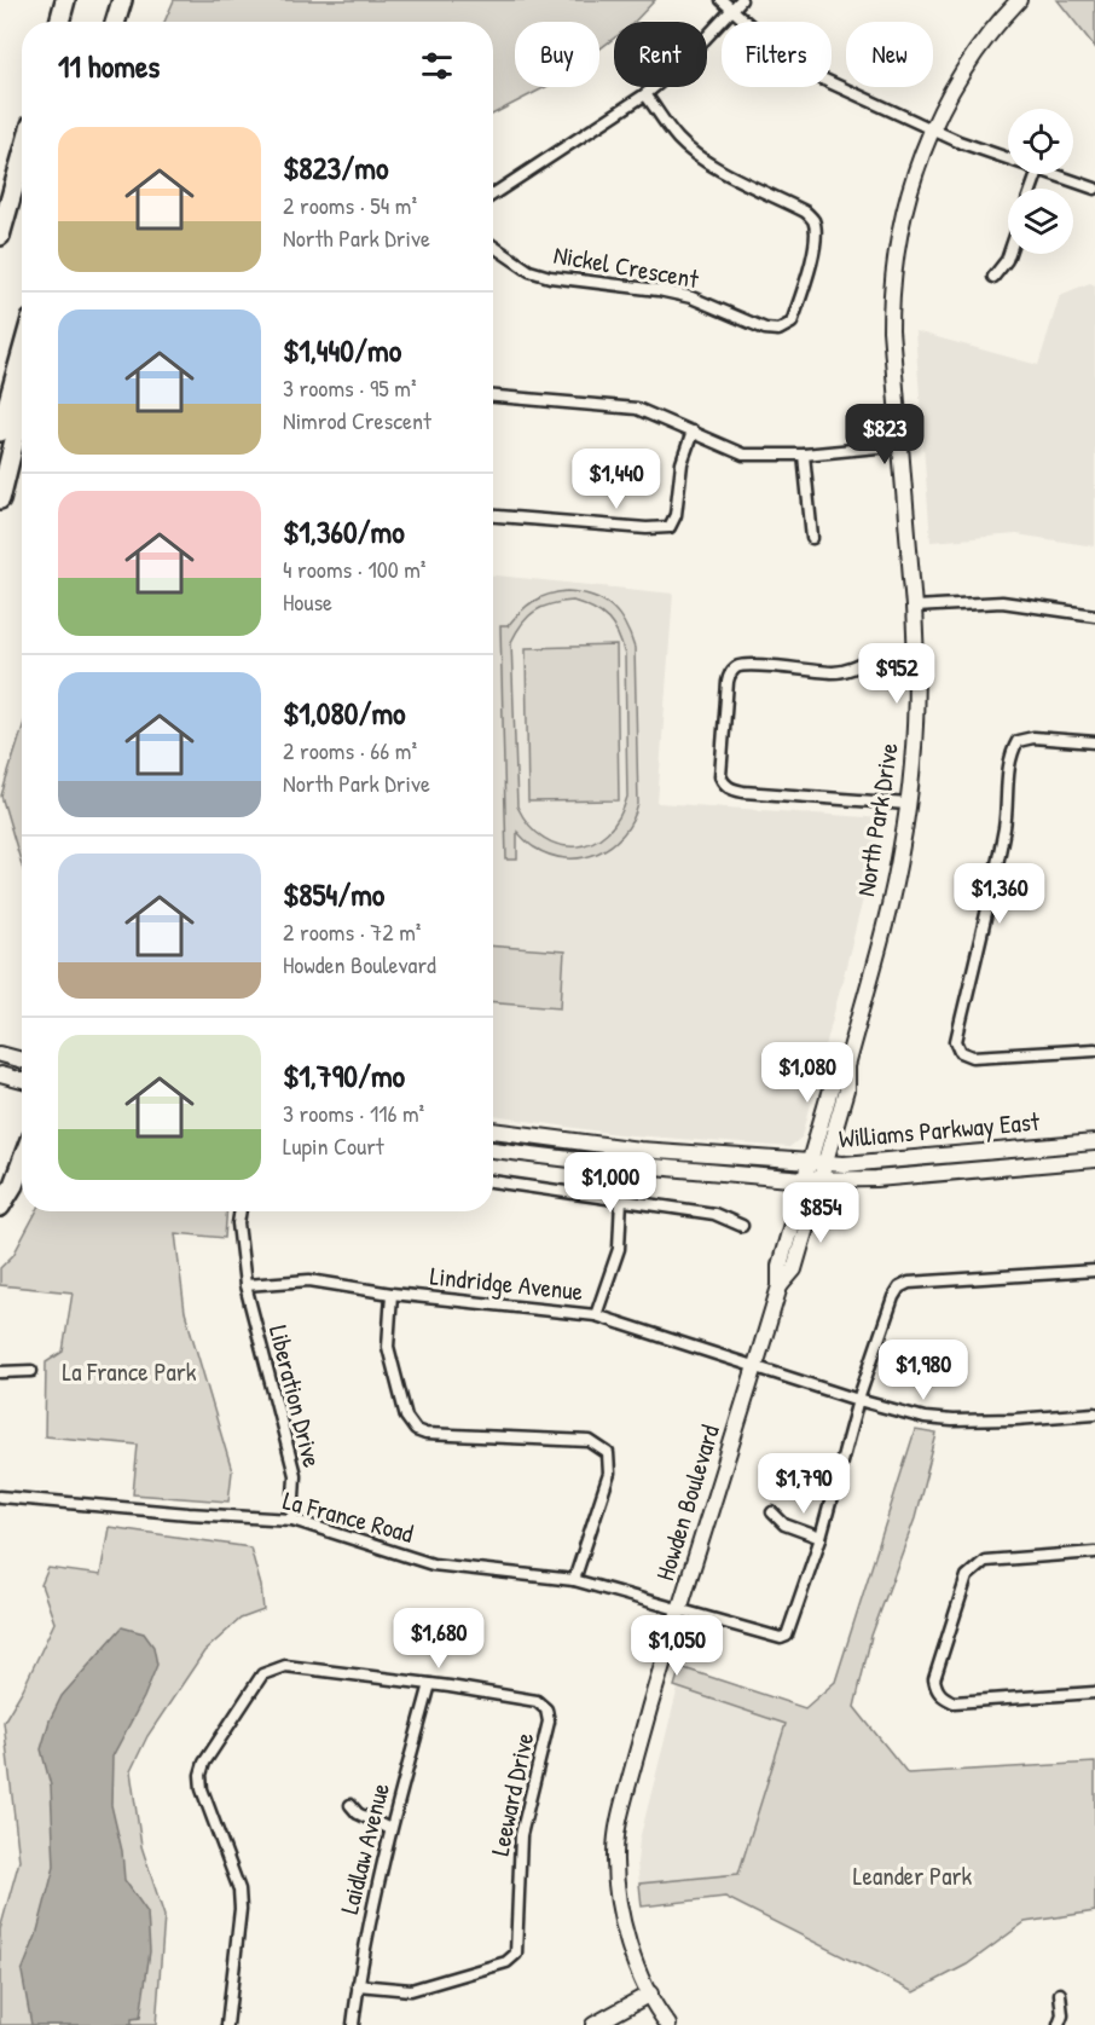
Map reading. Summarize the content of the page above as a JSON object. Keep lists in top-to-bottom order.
{
  "streets": {
    "main road": ["North Park Drive", "Williams Parkway East", "Howden Boulevard"],
    "street": [
      "Nickel Crescent",
      "Lindridge Avenue",
      "Liberation Drive",
      "La France Road",
      "Leeward Drive",
      "Laidlaw Avenue"
    ]
  },
  "crossings": [
    ["North Park Drive", "Williams Parkway East"],
    ["North Park Drive", "Howden Boulevard"],
    ["Williams Parkway East", "Howden Boulevard"],
    ["Lindridge Avenue", "Liberation Drive"],
    ["Lindridge Avenue", "Howden Boulevard"],
    ["Liberation Drive", "La France Road"],
    ["Howden Boulevard", "La France Road"],
    ["Leeward Drive", "Laidlaw Avenue"]
  ],
  "parks": ["La France Park", "Leander Park"],
  "page": {
    "chip": [
      "Buy",
      "Rent",
      "Filters",
      "New"
    ],
    "heading": "11 homes",
    "list": [
      {
        "name": "$823/mo",
        "note": "2 rooms · 54 m² · North Park Drive"
      },
      {
        "name": "$1,440/mo",
        "note": "3 rooms · 95 m² · Nimrod Crescent"
      },
      {
        "name": "$1,360/mo",
        "note": "4 rooms · 100 m² · House"
      },
      {
        "name": "$1,080/mo",
        "note": "2 rooms · 66 m² · North Park Drive"
      },
      {
        "name": "$854/mo",
        "note": "2 rooms · 72 m² · Howden Boulevard"
      },
      {
        "name": "$1,790/mo",
        "note": "3 rooms · 116 m² · Lupin Court"
      }
    ],
    "price": [
      "$823",
      "$1,440",
      "$952",
      "$1,360",
      "$1,080",
      "$1,000",
      "$854",
      "$1,980",
      "$1,790",
      "$1,680",
      "$1,050"
    ]
  }
}
